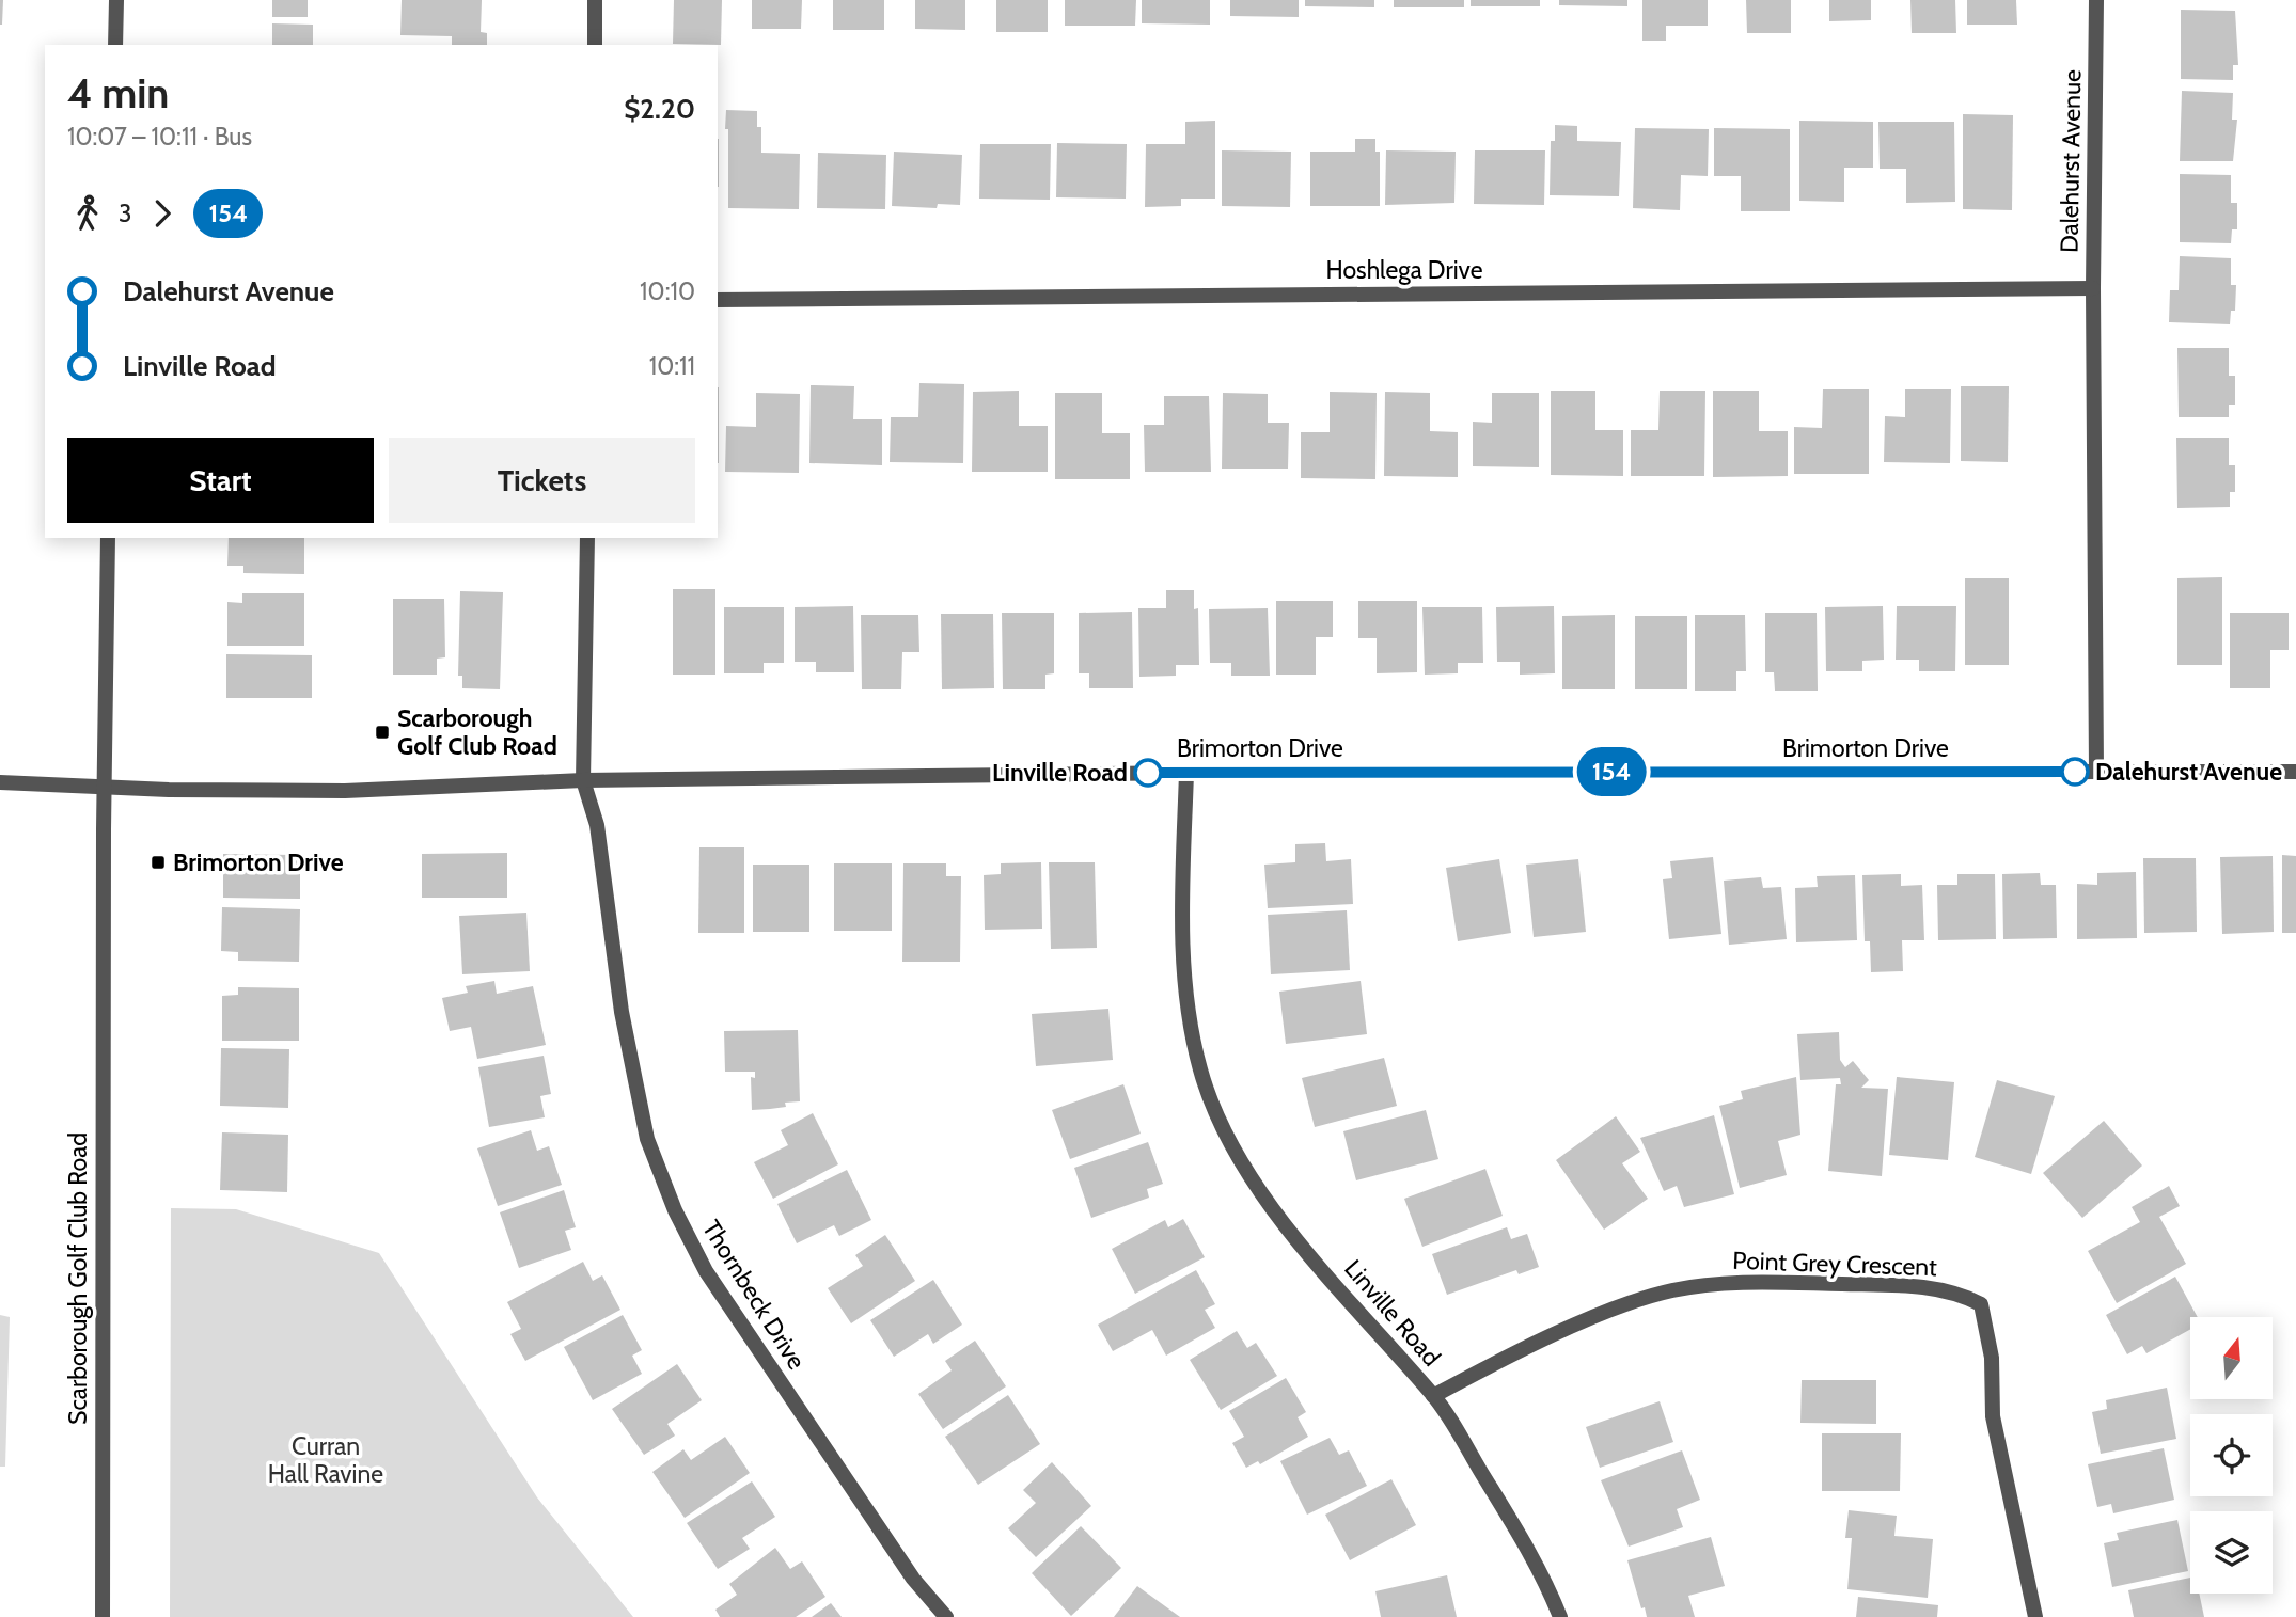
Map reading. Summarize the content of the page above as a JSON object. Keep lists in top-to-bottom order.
{
  "streets": {
    "street": [
      "Dalehurst Avenue",
      "Hoshlega Drive",
      "Brimorton Drive",
      "Point Grey Crescent",
      "Scarborough Golf Club Road",
      "Thornbeck Drive",
      "Linville Road"
    ]
  },
  "crossings": [
    ["Dalehurst Avenue", "Hoshlega Drive"],
    ["Dalehurst Avenue", "Brimorton Drive"],
    ["Brimorton Drive", "Scarborough Golf Club Road"],
    ["Brimorton Drive", "Thornbeck Drive"],
    ["Brimorton Drive", "Linville Road"],
    ["Point Grey Crescent", "Linville Road"]
  ],
  "parks": ["Curran Hall Ravine"],
  "places": {
    "transit": ["Scarborough Golf Club Road", "Brimorton Drive"],
    "other": ["Dalehurst Avenue", "Linville Road"]
  },
  "lines": ["bus line 154"],
  "north": "top",
  "page": {
    "on_map": "154",
    "heading": ["4 min", "10:07 – 10:11 · Bus", "$2.20"],
    "legs": ["3", "154"],
    "list": [
      {
        "name": "Dalehurst Avenue",
        "value": "10:10"
      },
      {
        "name": "Linville Road",
        "value": "10:11"
      }
    ],
    "buttons": ["Start", "Tickets"]
  }
}
